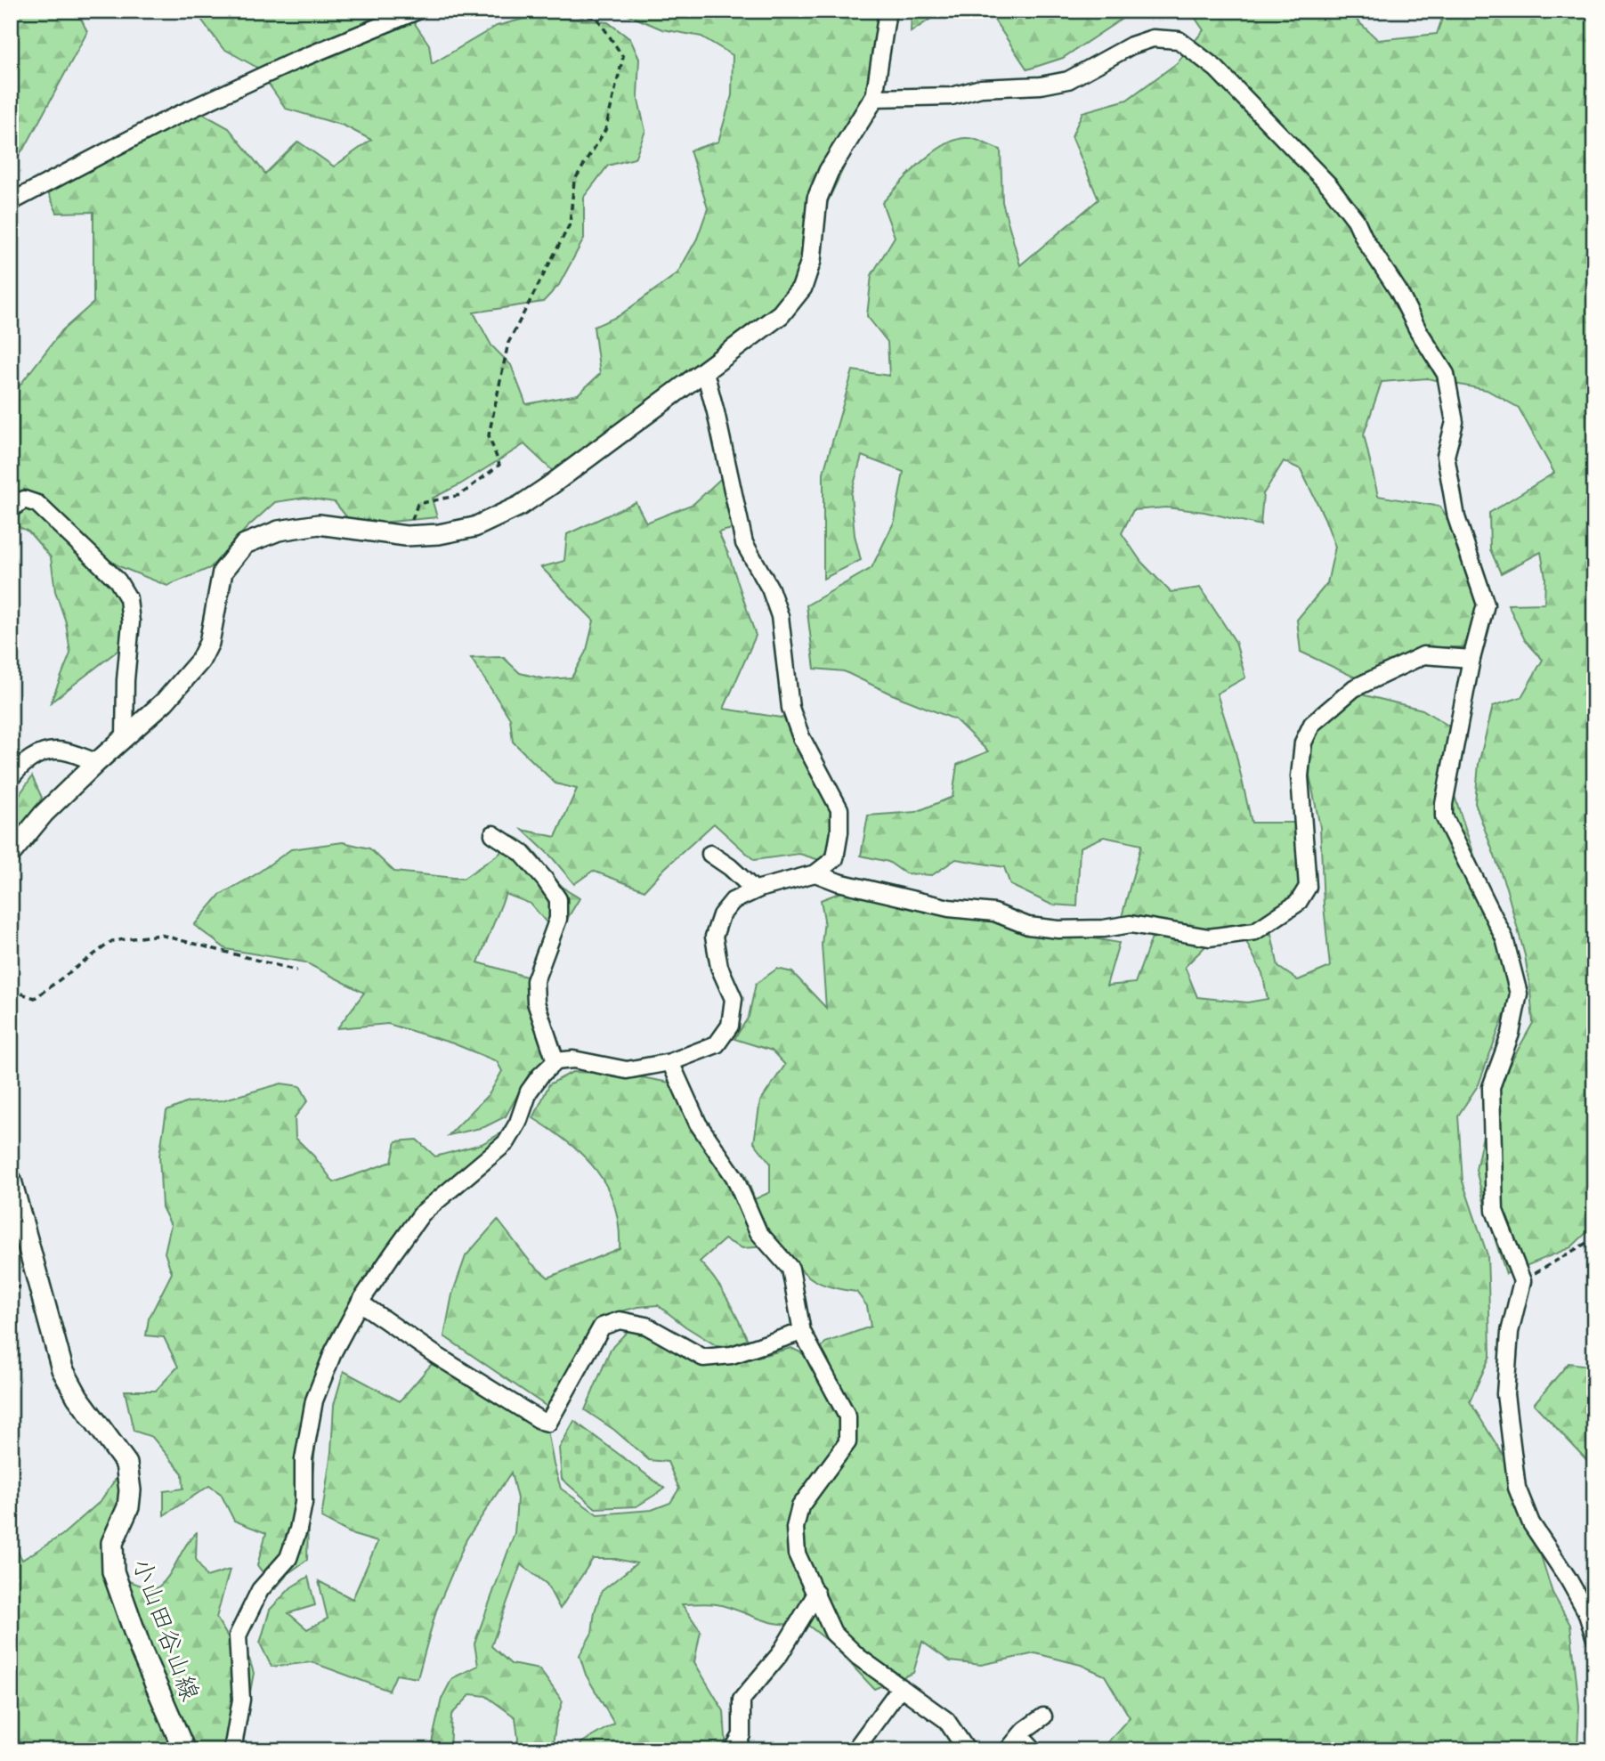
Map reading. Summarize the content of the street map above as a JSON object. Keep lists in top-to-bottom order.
{
  "streets": {
    "main road": ["小山田谷山線"]
  }
}
